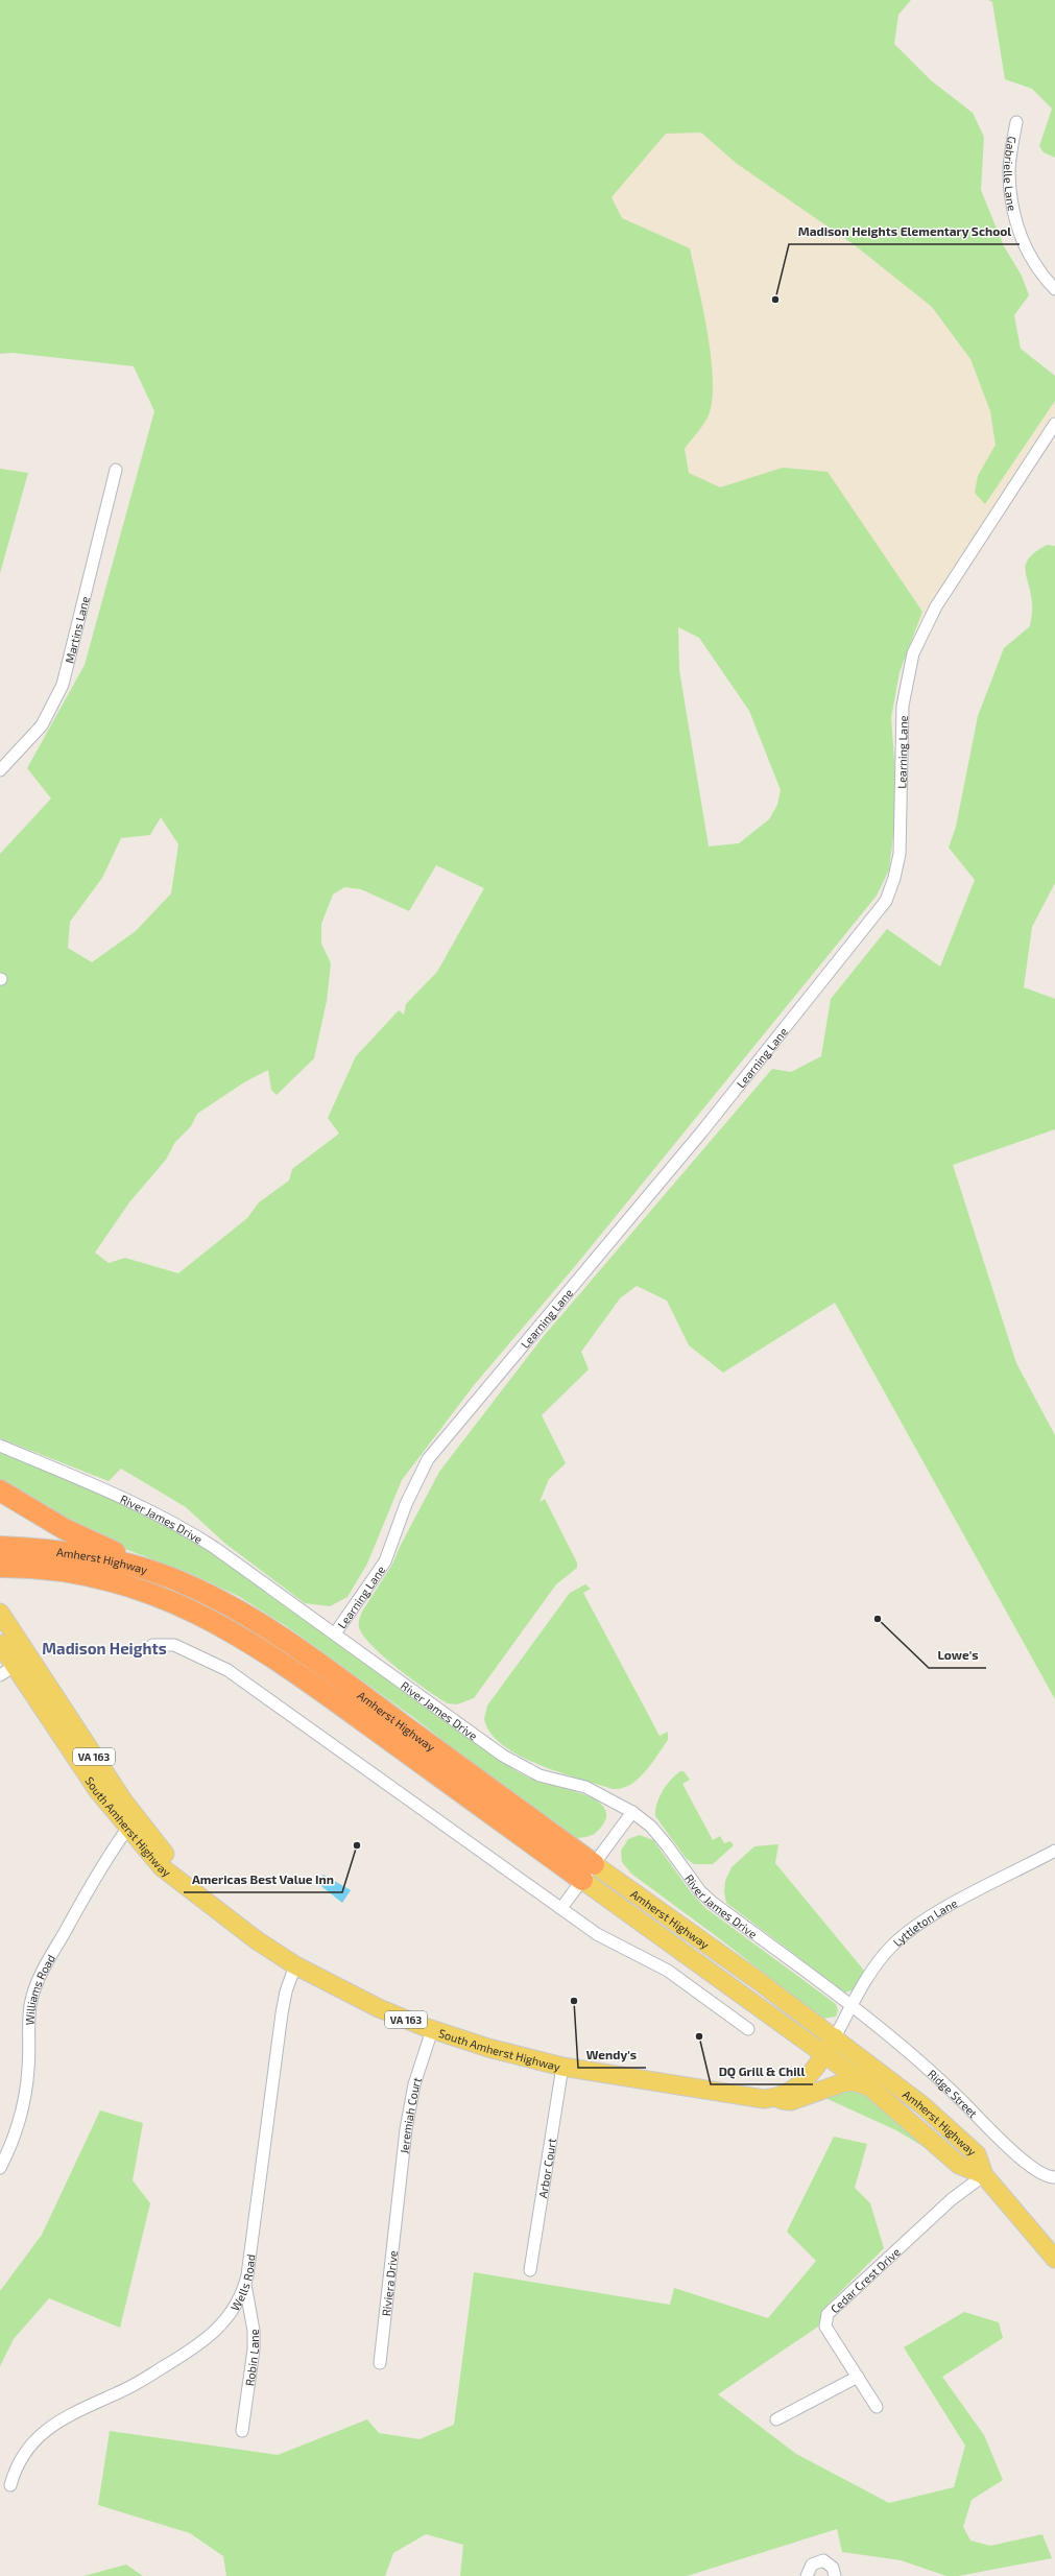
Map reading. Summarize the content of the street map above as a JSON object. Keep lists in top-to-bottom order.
{
  "streets": {
    "highway": ["Amherst Highway"],
    "main road": ["VA 163", "South Amherst Highway"],
    "street": [
      "Gabrielle Lane",
      "Martins Lane",
      "Learning Lane",
      "River James Drive",
      "Lyttleton Lane",
      "Williams Road",
      "Ridge Street",
      "Jeremiah Court",
      "Arbor Court",
      "Cedar Crest Drive",
      "Wells Road",
      "Riviera Drive",
      "Robin Lane"
    ]
  },
  "crossings": [
    ["Learning Lane", "River James Drive"],
    ["River James Drive", "Lyttleton Lane"],
    ["River James Drive", "Ridge Street"],
    ["Amherst Highway", "South Amherst Highway"],
    ["Amherst Highway", "Lyttleton Lane"],
    ["Amherst Highway", "Cedar Crest Drive"],
    ["South Amherst Highway", "Williams Road"],
    ["South Amherst Highway", "Jeremiah Court"],
    ["South Amherst Highway", "Arbor Court"],
    ["South Amherst Highway", "Wells Road"],
    ["Lyttleton Lane", "Ridge Street"],
    ["Jeremiah Court", "Riviera Drive"],
    ["Wells Road", "Robin Lane"]
  ],
  "districts": ["Madison Heights"],
  "places": [
    "Madison Heights Elementary School",
    "Lowe's",
    "Americas Best Value Inn",
    "Wendy's",
    "DQ Grill & Chill"
  ]
}
